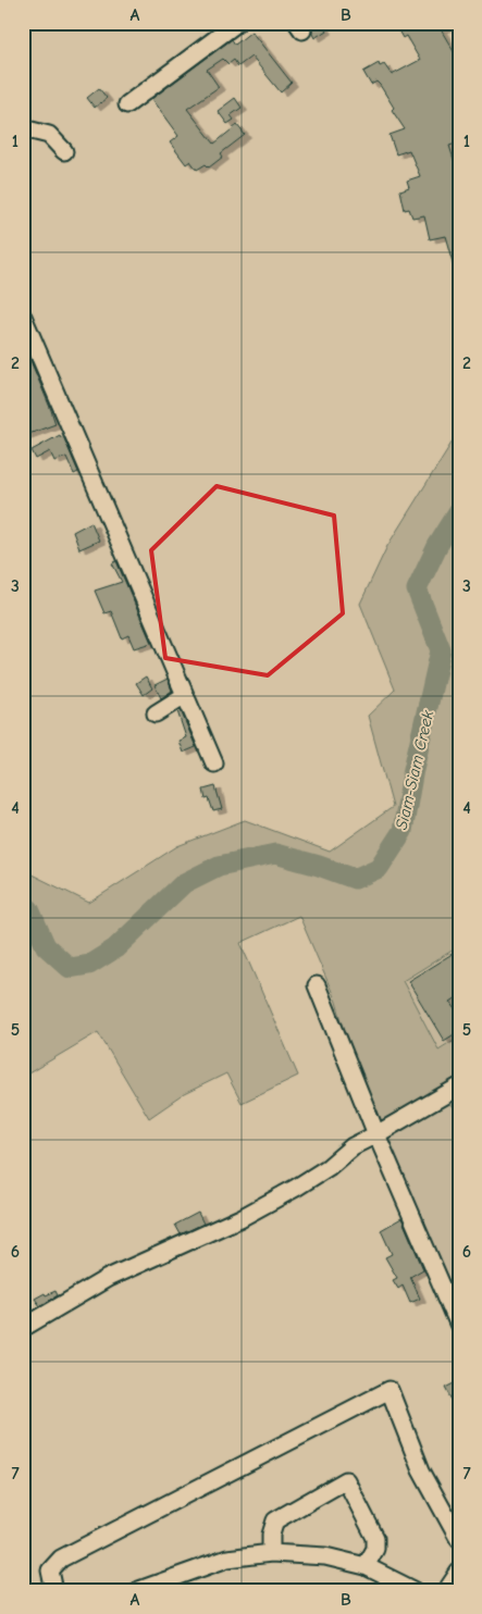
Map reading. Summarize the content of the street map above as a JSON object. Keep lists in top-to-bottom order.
{
  "water": ["Siam-Siam Creek"],
  "grid": {
    "columns": ["A", "B"],
    "rows": [
      "1",
      "2",
      "3",
      "4",
      "5",
      "6",
      "7"
    ]
  }
}
